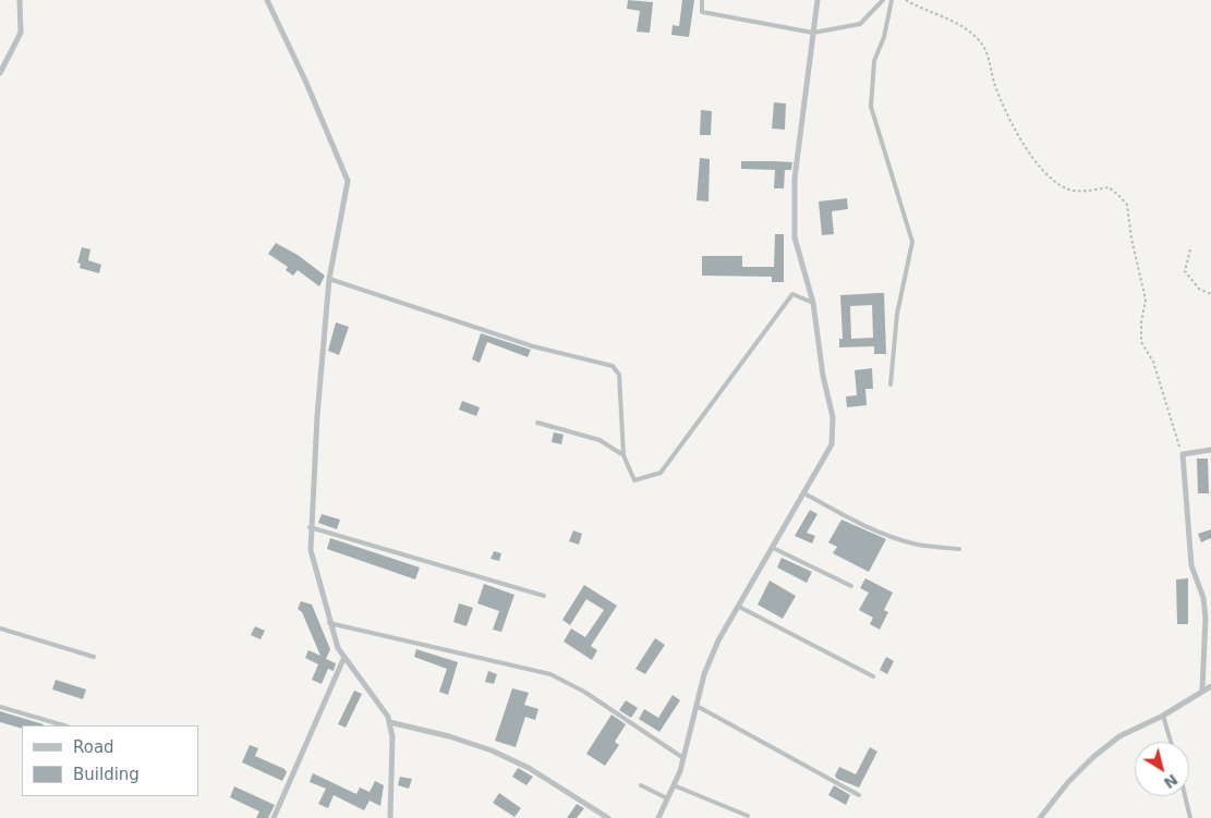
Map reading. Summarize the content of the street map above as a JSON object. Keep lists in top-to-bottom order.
{
  "legend": ["Road", "Building"],
  "north": "bottom right"
}
